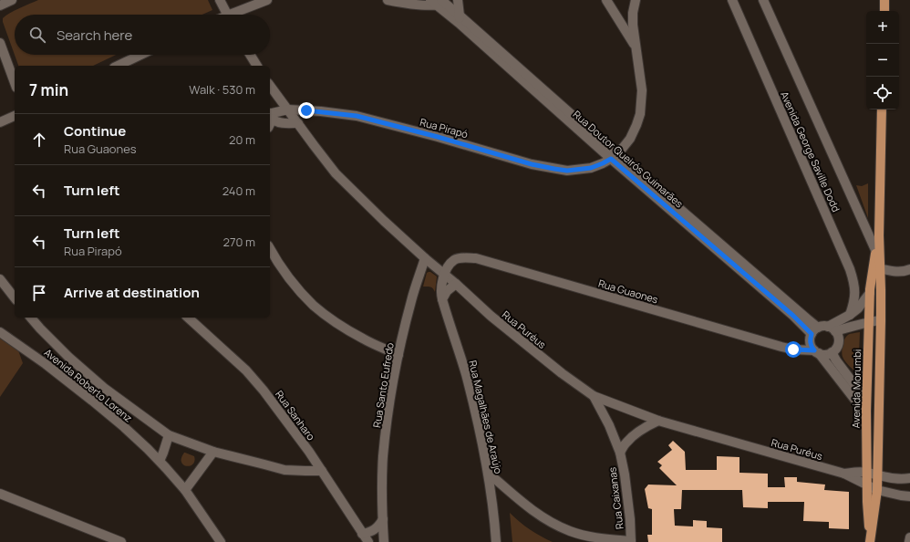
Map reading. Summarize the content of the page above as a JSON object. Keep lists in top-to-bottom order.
{
  "streets": {
    "main road": ["Avenida Morumbi"],
    "street": [
      "Rua Pirapó",
      "Avenida George Saville Dodd",
      "Rua Doutor Queirós Guimarães",
      "Rua Guaones",
      "Rua Puréus",
      "Avenida Roberto Lorenz",
      "Rua Santo Eufredo",
      "Rua Sanharo",
      "Rua Magalhães de Araújo",
      "Rua Caixanas"
    ]
  },
  "crossings": [
    ["Rua Pirapó", "Rua Doutor Queirós Guimarães"],
    ["Rua Pirapó", "Rua Puréus"],
    ["Avenida George Saville Dodd", "Avenida Morumbi"],
    ["Rua Doutor Queirós Guimarães", "Rua Guaones"],
    ["Rua Guaones", "Rua Puréus"],
    ["Rua Guaones", "Rua Magalhães de Araújo"],
    ["Rua Puréus", "Rua Santo Eufredo"],
    ["Rua Puréus", "Avenida Morumbi"],
    ["Rua Puréus", "Rua Magalhães de Araújo"],
    ["Rua Puréus", "Rua Caixanas"],
    ["Avenida Roberto Lorenz", "Rua Sanharo"]
  ],
  "page": {
    "map_buttons": ["+", "−"],
    "search": "Search here",
    "heading": ["7 min", "Walk · 530 m"],
    "list": [
      ["Continue", "Rua Guaones", "20 m"],
      ["Turn left", "240 m"],
      ["Turn left", "Rua Pirapó", "270 m"],
      "Arrive at destination"
    ]
  }
}
